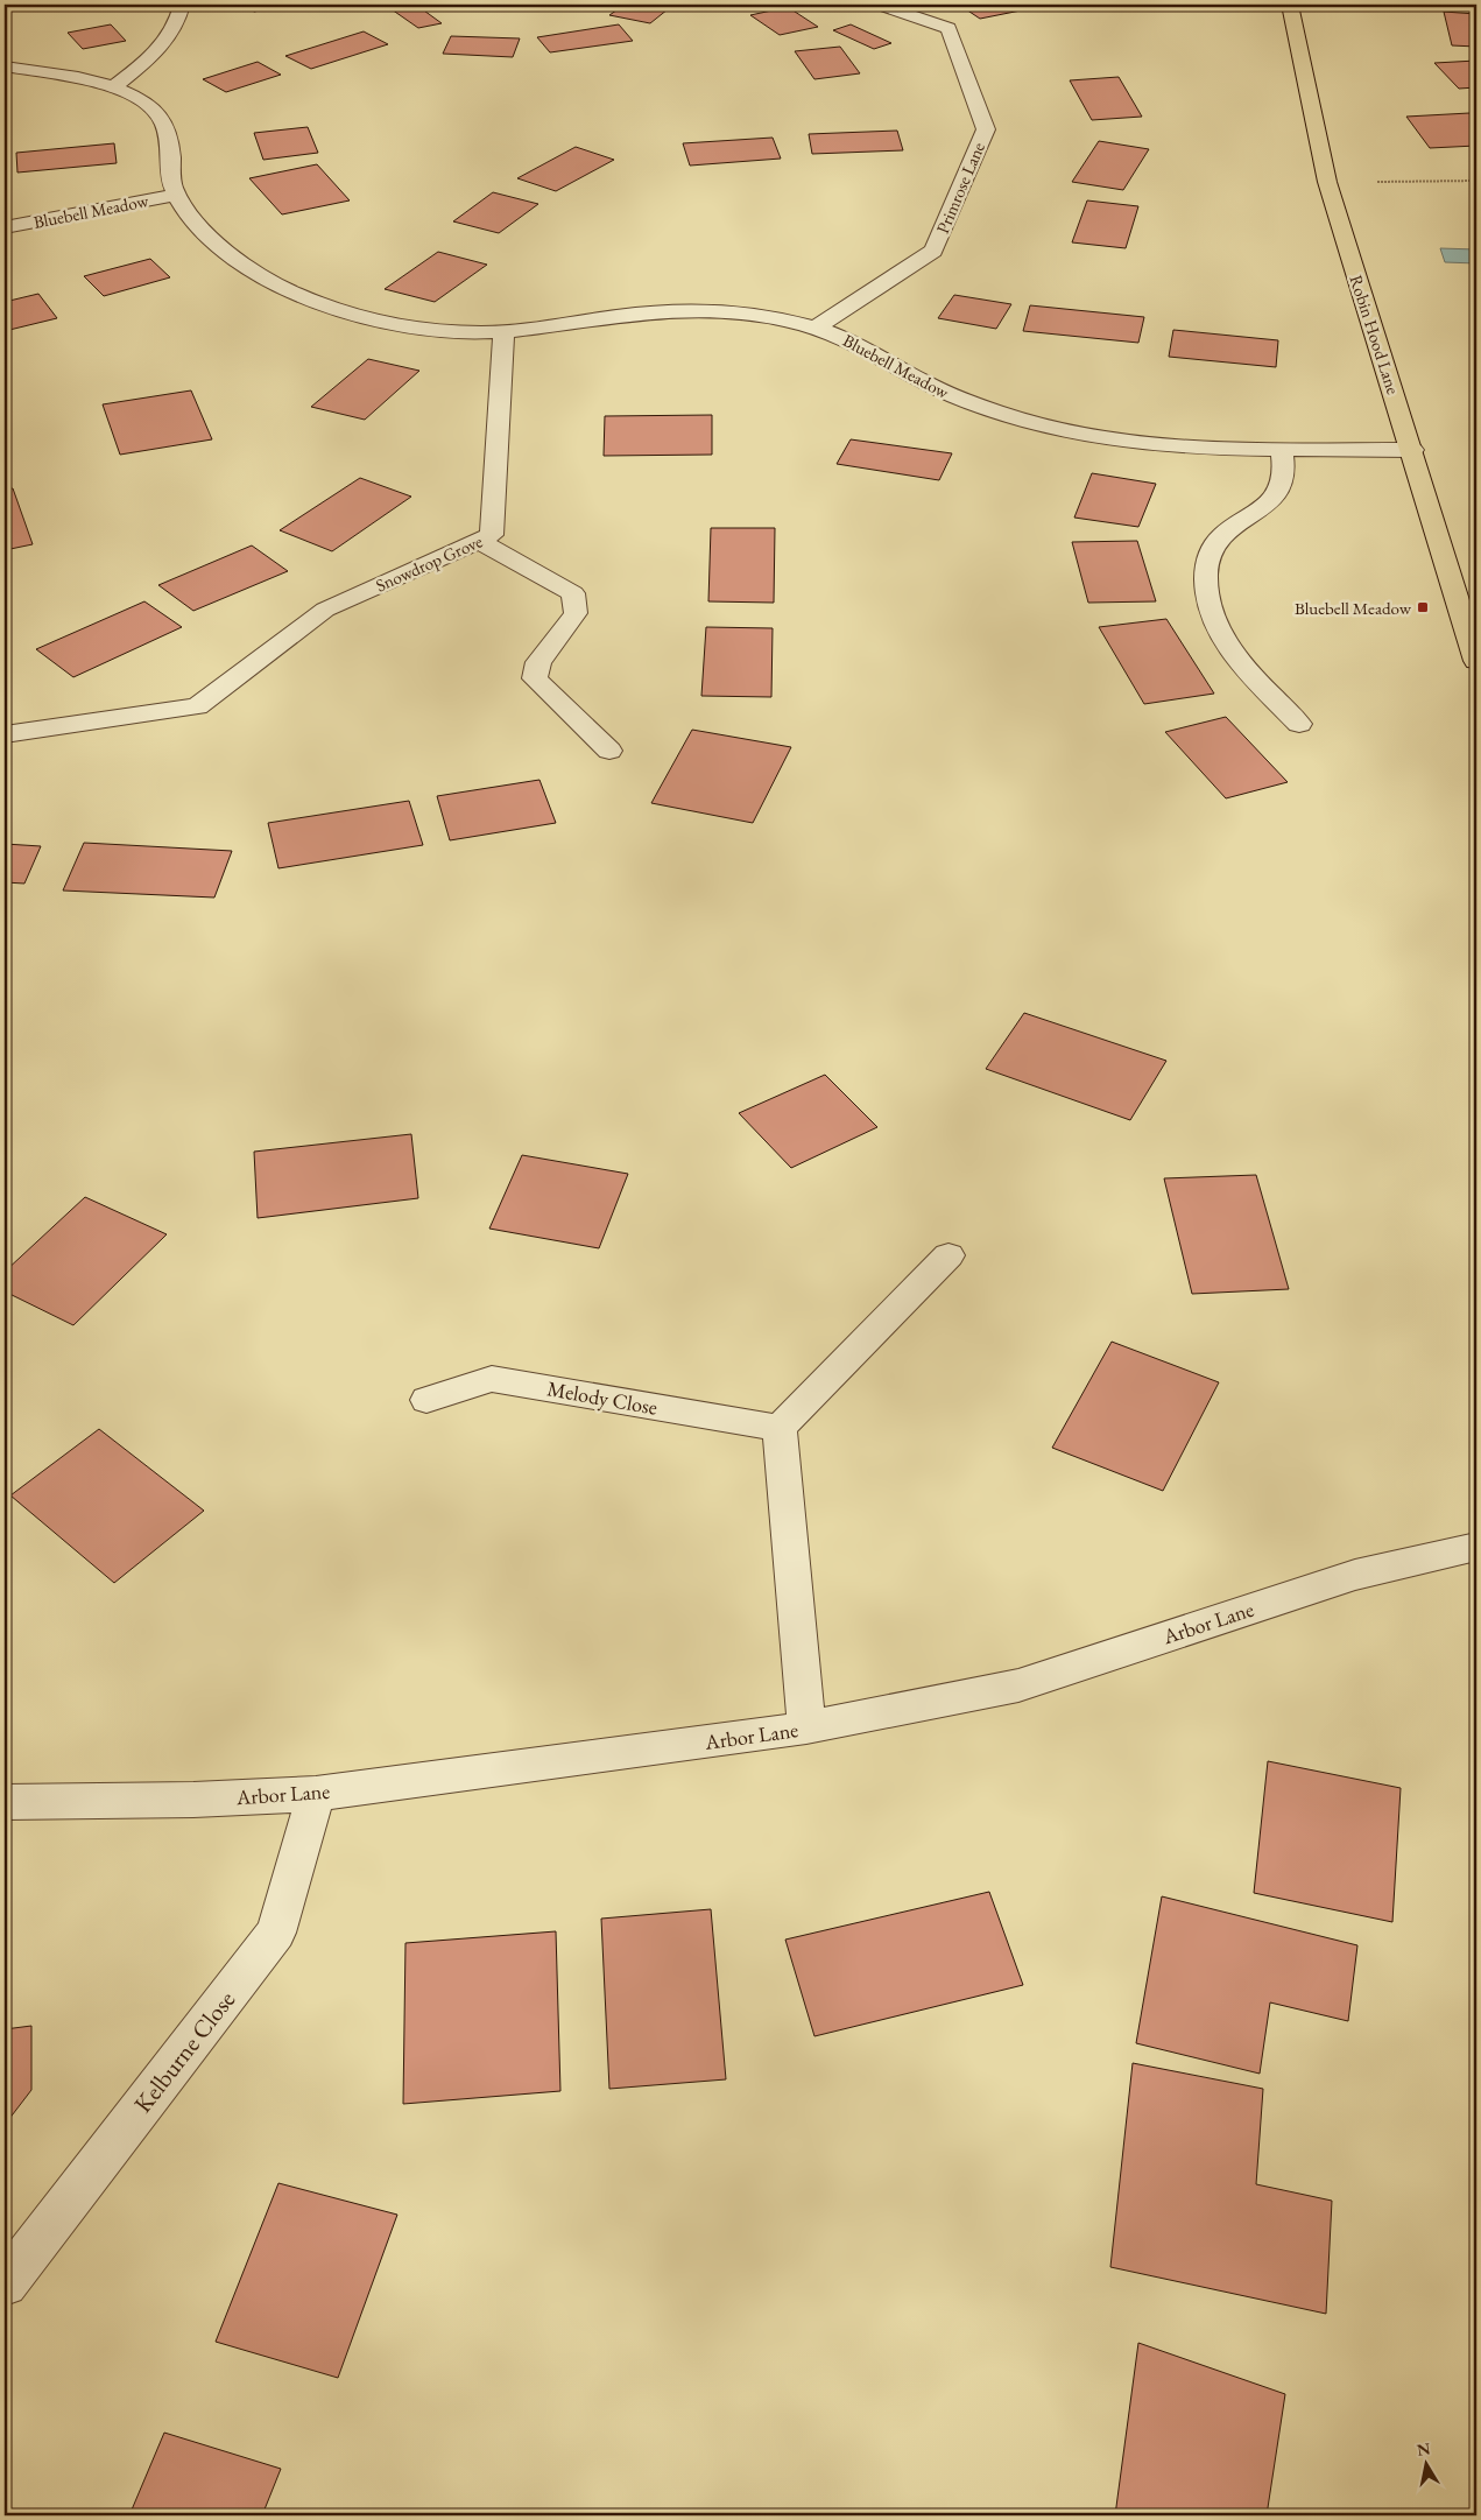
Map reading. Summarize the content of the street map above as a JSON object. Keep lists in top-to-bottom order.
{
  "streets": {
    "main road": ["Robin Hood Lane"],
    "street": [
      "Primrose Lane",
      "Bluebell Meadow",
      "Snowdrop Grove",
      "Melody Close",
      "Arbor Lane",
      "Kelburne Close"
    ]
  },
  "crossings": [
    ["Primrose Lane", "Bluebell Meadow"],
    ["Bluebell Meadow", "Robin Hood Lane"],
    ["Bluebell Meadow", "Snowdrop Grove"],
    ["Arbor Lane", "Kelburne Close"]
  ],
  "places": {
    "transit": ["Bluebell Meadow"]
  },
  "north": "top"
}
